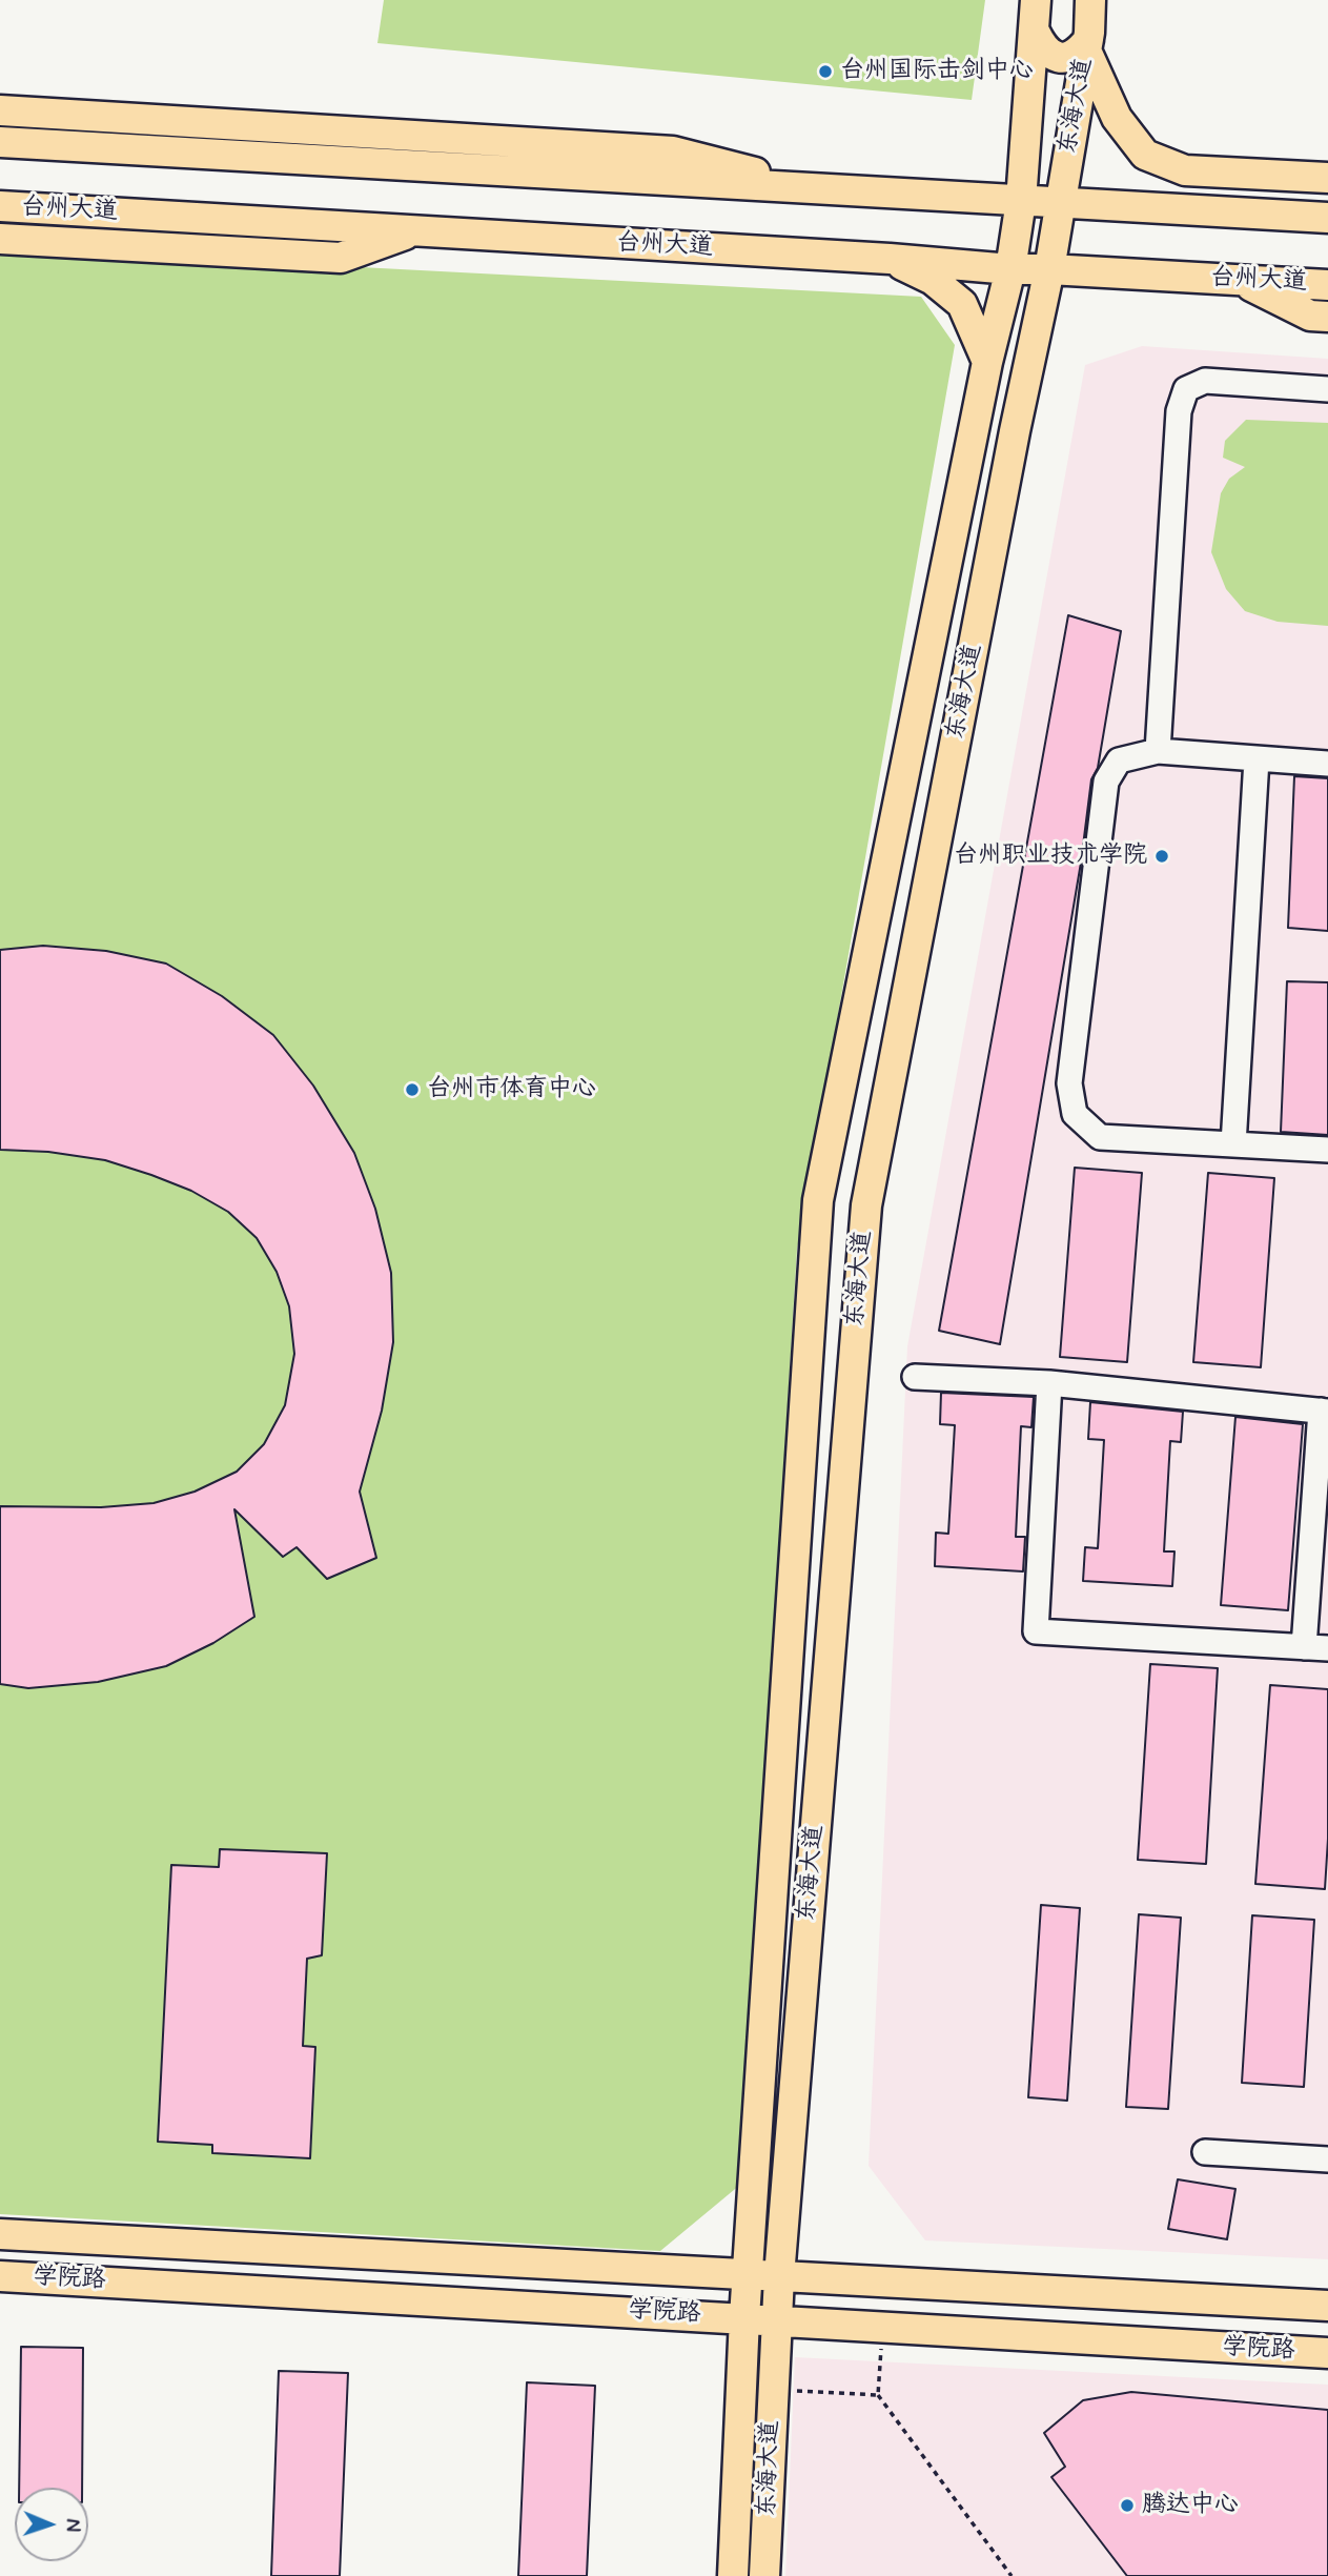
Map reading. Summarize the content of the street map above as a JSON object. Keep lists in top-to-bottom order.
{
  "streets": {
    "main road": ["东海大道", "台州大道", "学院路"]
  },
  "crossings": [
    ["东海大道", "台州大道"],
    ["东海大道", "学院路"]
  ],
  "places": [
    "台州国际击剑中心",
    "台州职业技术学院",
    "台州市体育中心",
    "腾达中心"
  ],
  "north": "right"
}
